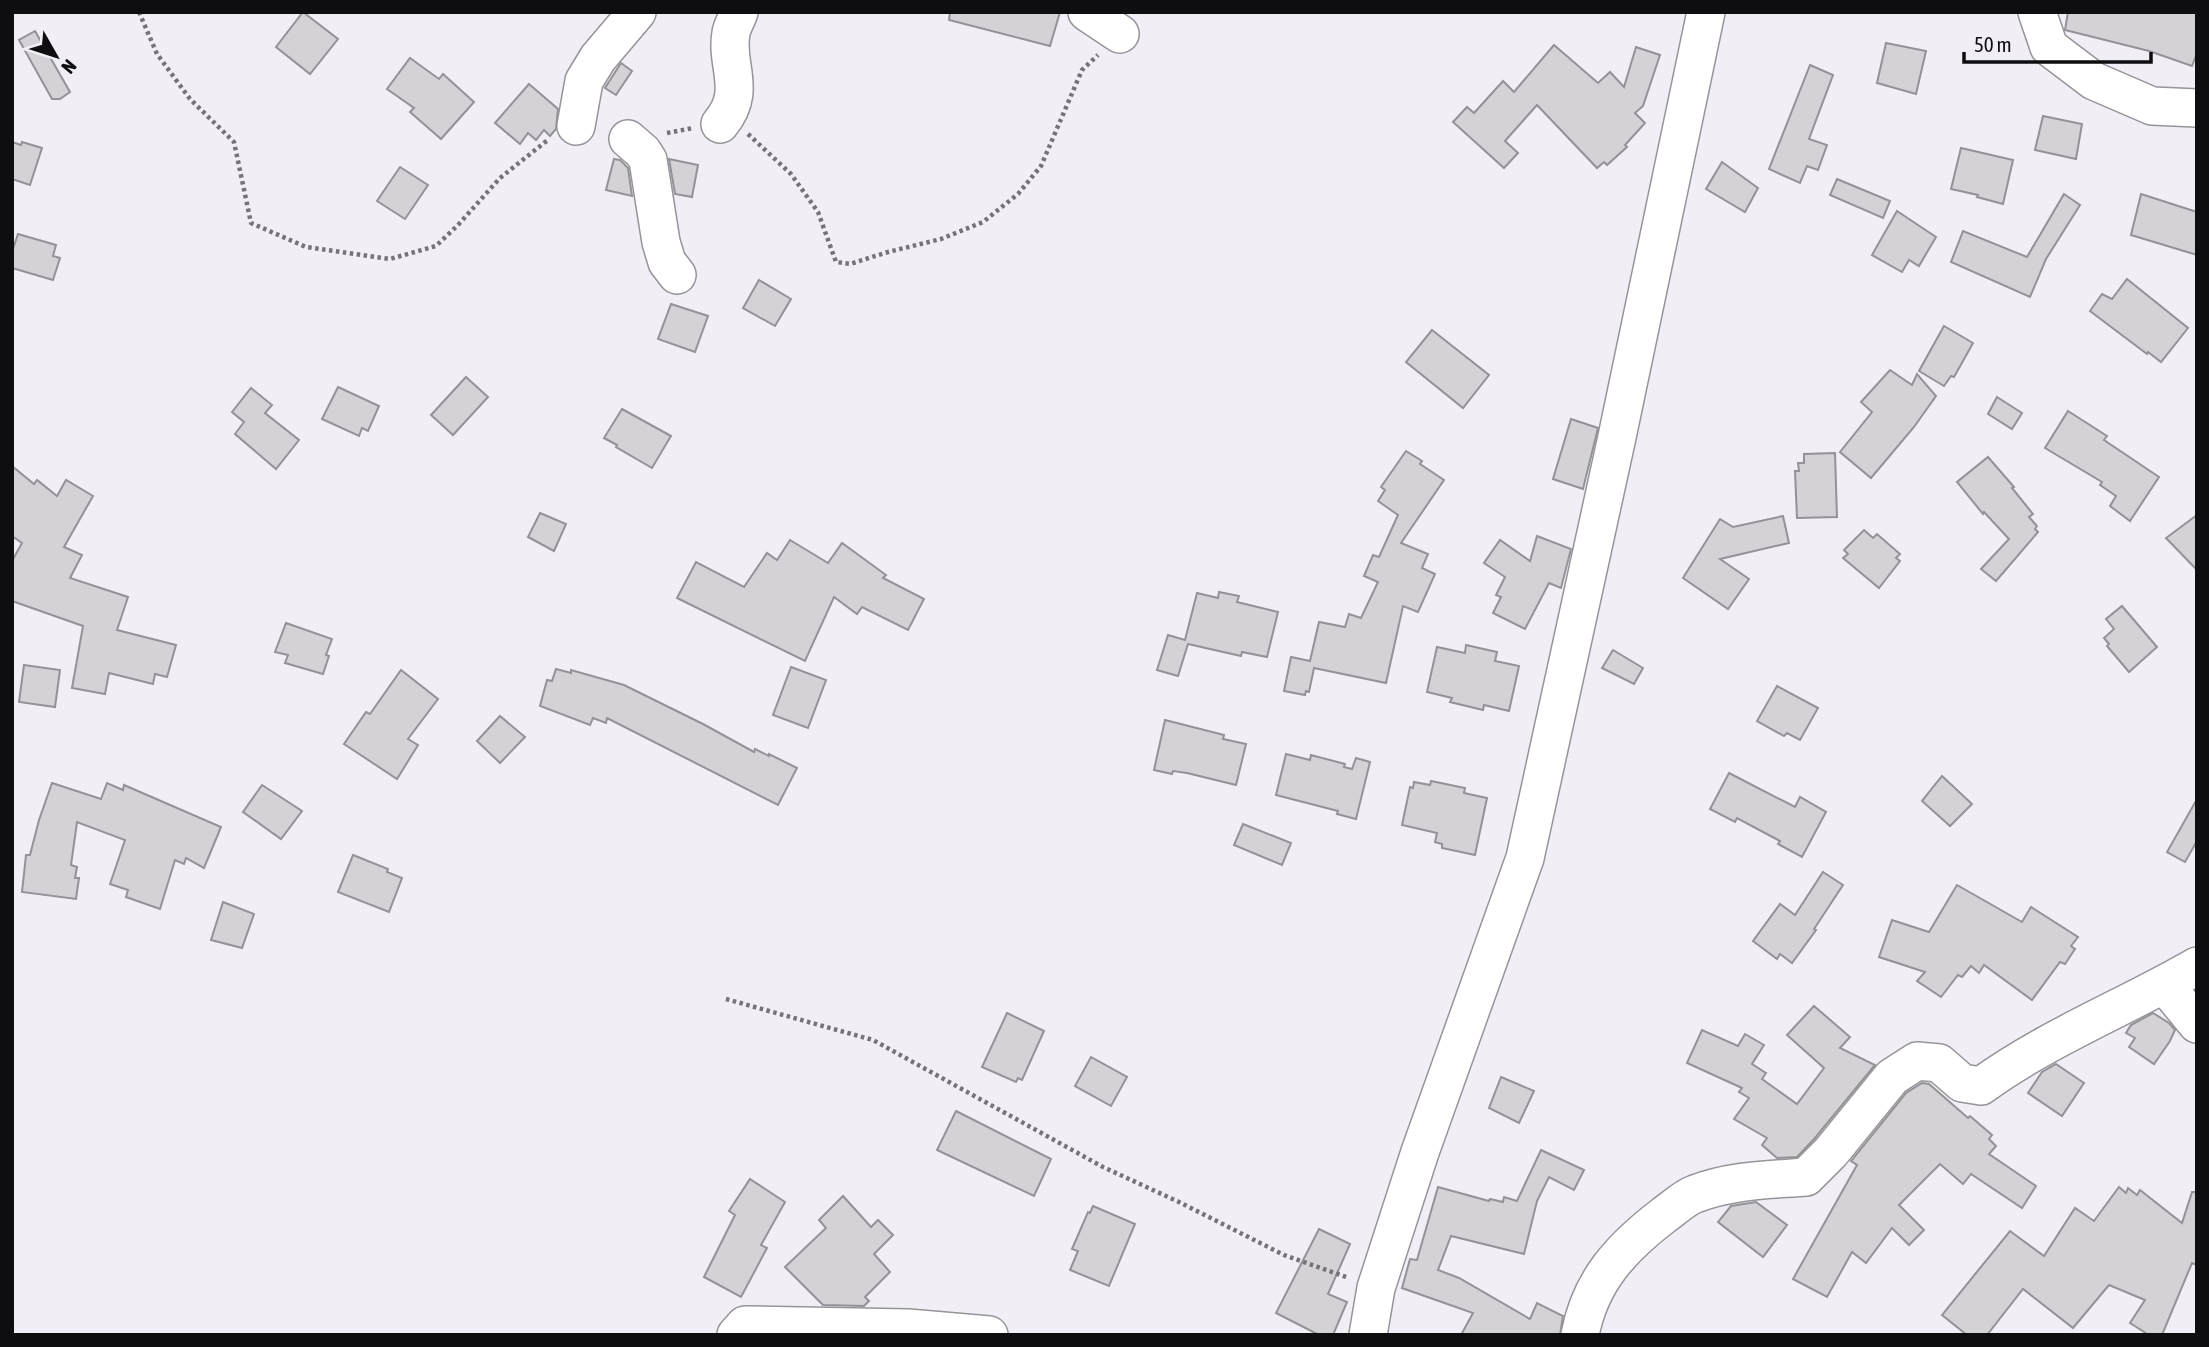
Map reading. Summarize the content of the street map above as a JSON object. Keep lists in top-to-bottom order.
{
  "scale_bar": "50 m",
  "north": "bottom right"
}
